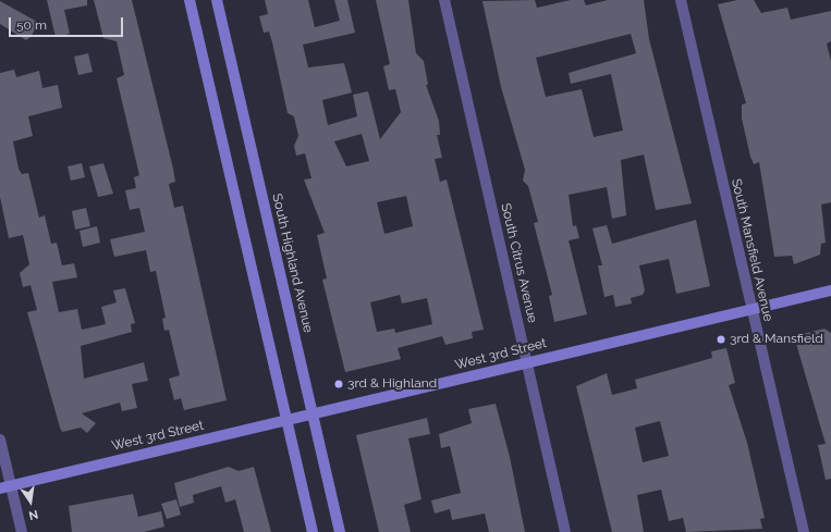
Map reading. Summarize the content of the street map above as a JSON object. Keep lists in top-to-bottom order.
{
  "streets": {
    "main road": ["South Highland Avenue", "West 3rd Street"],
    "street": ["South Mansfield Avenue", "South Citrus Avenue"]
  },
  "crossings": [
    ["South Mansfield Avenue", "West 3rd Street"],
    ["South Highland Avenue", "West 3rd Street"],
    ["South Citrus Avenue", "West 3rd Street"]
  ],
  "places": ["3rd & Mansfield", "3rd & Highland"],
  "scale_bar": "50 m",
  "north": "bottom"
}
